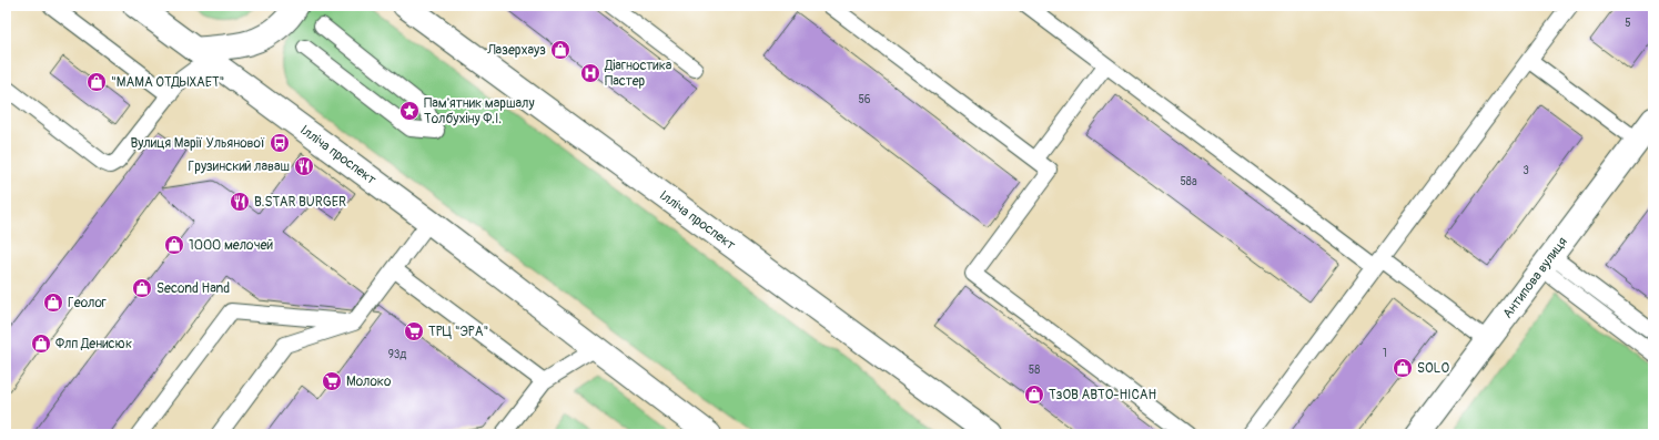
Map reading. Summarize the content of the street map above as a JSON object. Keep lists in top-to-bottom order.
{
  "streets": {
    "main road": ["Ілліча проспект", "Антипова вулиця"]
  },
  "places": {
    "shop": [
      "Лазерхауз",
      "\"МАМА ОТДЫХАЕТ\"",
      "1000 мелочей",
      "Second Hand",
      "Геолог",
      "Флп Денисюк",
      "SOLO",
      "ТзОВ АВТО-НІСАН"
    ],
    "hospital": ["Діагностика Пастер"],
    "place": ["Пам'ятник маршалу Толбухіну Ф.І."],
    "bus stop": ["Вулиця Марії Ульянової"],
    "restaurant": ["Грузинский лаваш", "B.STAR BURGER"],
    "supermarket": ["ТРЦ \"ЭРА\"", "Молоко"]
  },
  "house_numbers": [
    "5",
    "56",
    "3",
    "58а",
    "1",
    "93д",
    "58"
  ]
}
